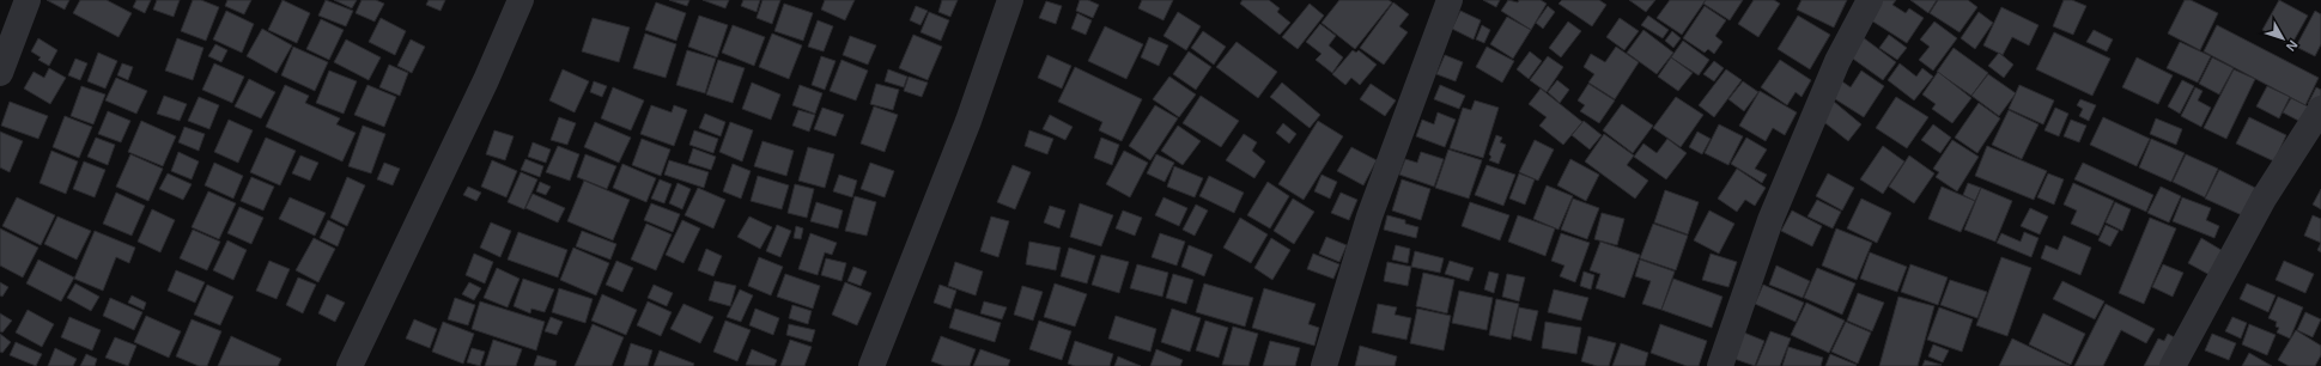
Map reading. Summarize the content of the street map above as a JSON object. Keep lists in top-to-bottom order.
{
  "north": "bottom right"
}
